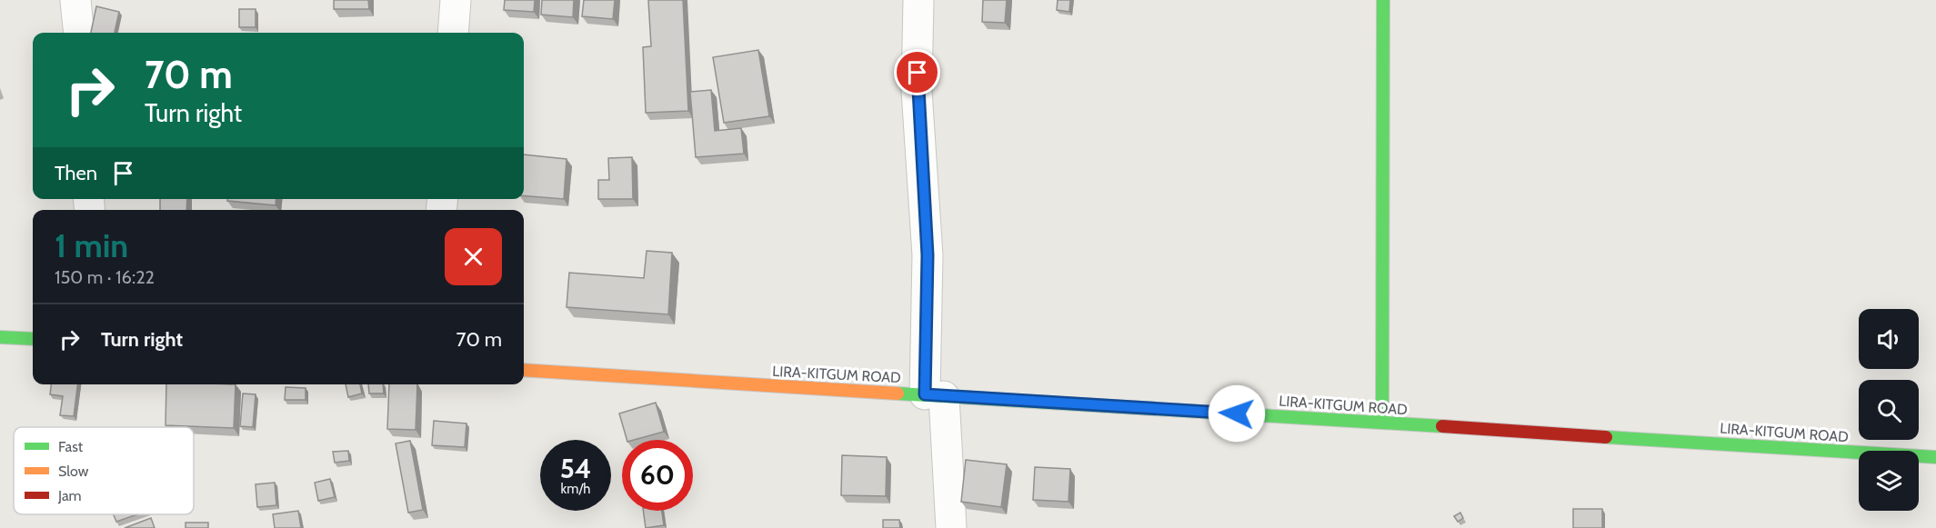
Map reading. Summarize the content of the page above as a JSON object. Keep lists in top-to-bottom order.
{
  "streets": {
    "main road": ["LIRA-KITGUM ROAD"]
  },
  "legend": ["Fast", "Slow", "Jam"],
  "page": {
    "turn": ["70 m", "Turn right"],
    "then": "Then",
    "heading": ["1 min", "150 m · 16:22"],
    "list": [
      {
        "name": "Turn right",
        "value": "70 m"
      }
    ],
    "speed": "54 km/h",
    "limit": "60"
  }
}
